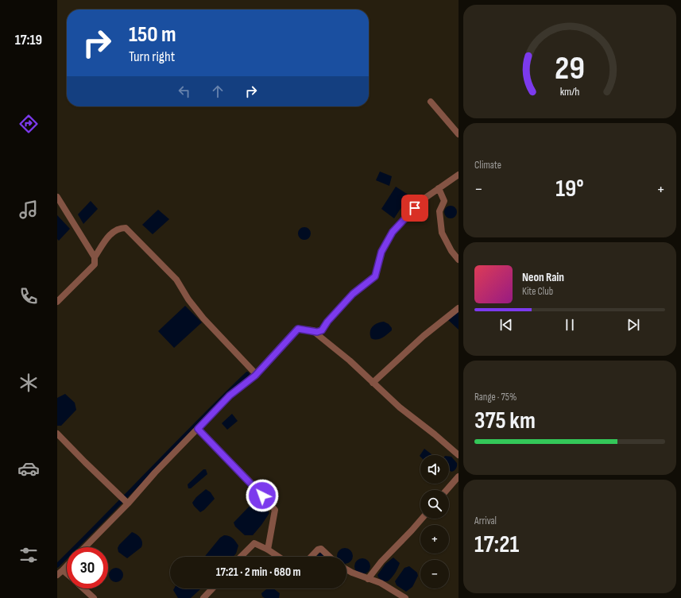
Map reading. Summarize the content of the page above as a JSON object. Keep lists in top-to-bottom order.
{
  "page": {
    "tabs": "17:19",
    "turn": ["150 m", "Turn right"],
    "tile": [
      "Climate",
      ["Range · 75%", "375 km"],
      ["Arrival", "17:21"]
    ],
    "heat": ["−", "19°", "+"],
    "song": ["Neon Rain", "Kite Club"],
    "map_buttons": ["+", "−"],
    "limit": "30",
    "trip": "17:21 · 2 min · 680 m",
    "gauge": ["29", "km/h"]
  }
}
